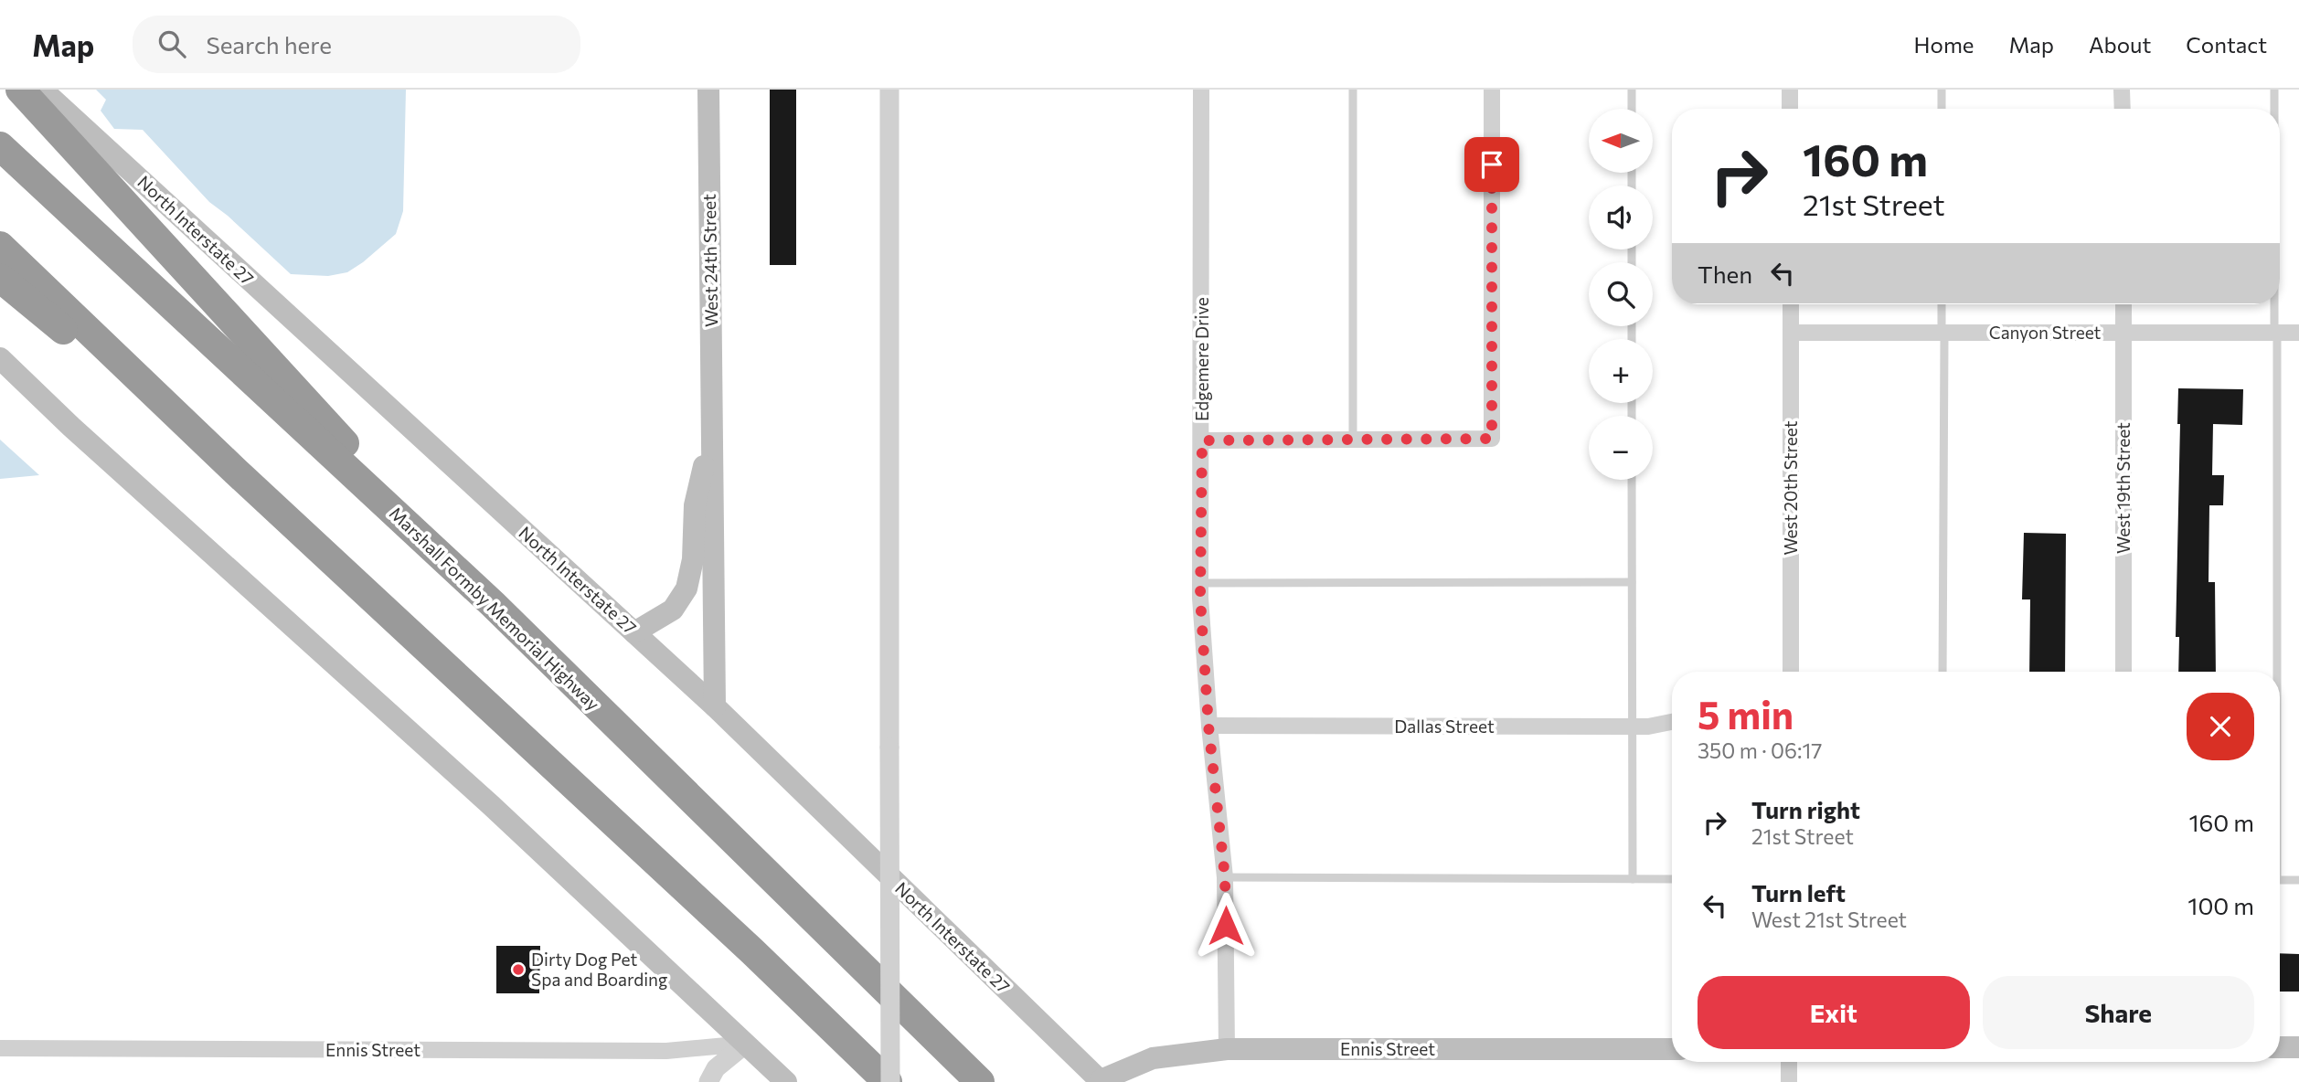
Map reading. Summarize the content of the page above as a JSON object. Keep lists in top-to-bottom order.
{
  "streets": {
    "highway": ["Marshall Formby Memorial Highway"],
    "main road": ["North Interstate 27", "West 24th Street", "Ennis Street"],
    "street": [
      "Canyon Street",
      "Edgemere Drive",
      "West 20th Street",
      "West 19th Street",
      "Dallas Street"
    ]
  },
  "crossings": [
    ["North Interstate 27", "West 24th Street"],
    ["North Interstate 27", "Ennis Street"],
    ["Canyon Street", "West 20th Street"],
    ["Canyon Street", "West 19th Street"],
    ["Edgemere Drive", "Dallas Street"],
    ["Edgemere Drive", "Ennis Street"]
  ],
  "places": ["Dirty Dog Pet Spa and Boarding"],
  "north": "left",
  "page": {
    "header": "Map",
    "search": "Search here",
    "nav": [
      "Home",
      "Map",
      "About",
      "Contact"
    ],
    "map_buttons": ["+", "−"],
    "turn": ["160 m", "21st Street"],
    "then": "Then",
    "heading": ["5 min", "350 m · 06:17"],
    "list": [
      {
        "name": "Turn right",
        "note": "21st Street",
        "value": "160 m"
      },
      {
        "name": "Turn left",
        "note": "West 21st Street",
        "value": "100 m"
      }
    ],
    "buttons": ["Exit", "Share"]
  }
}
